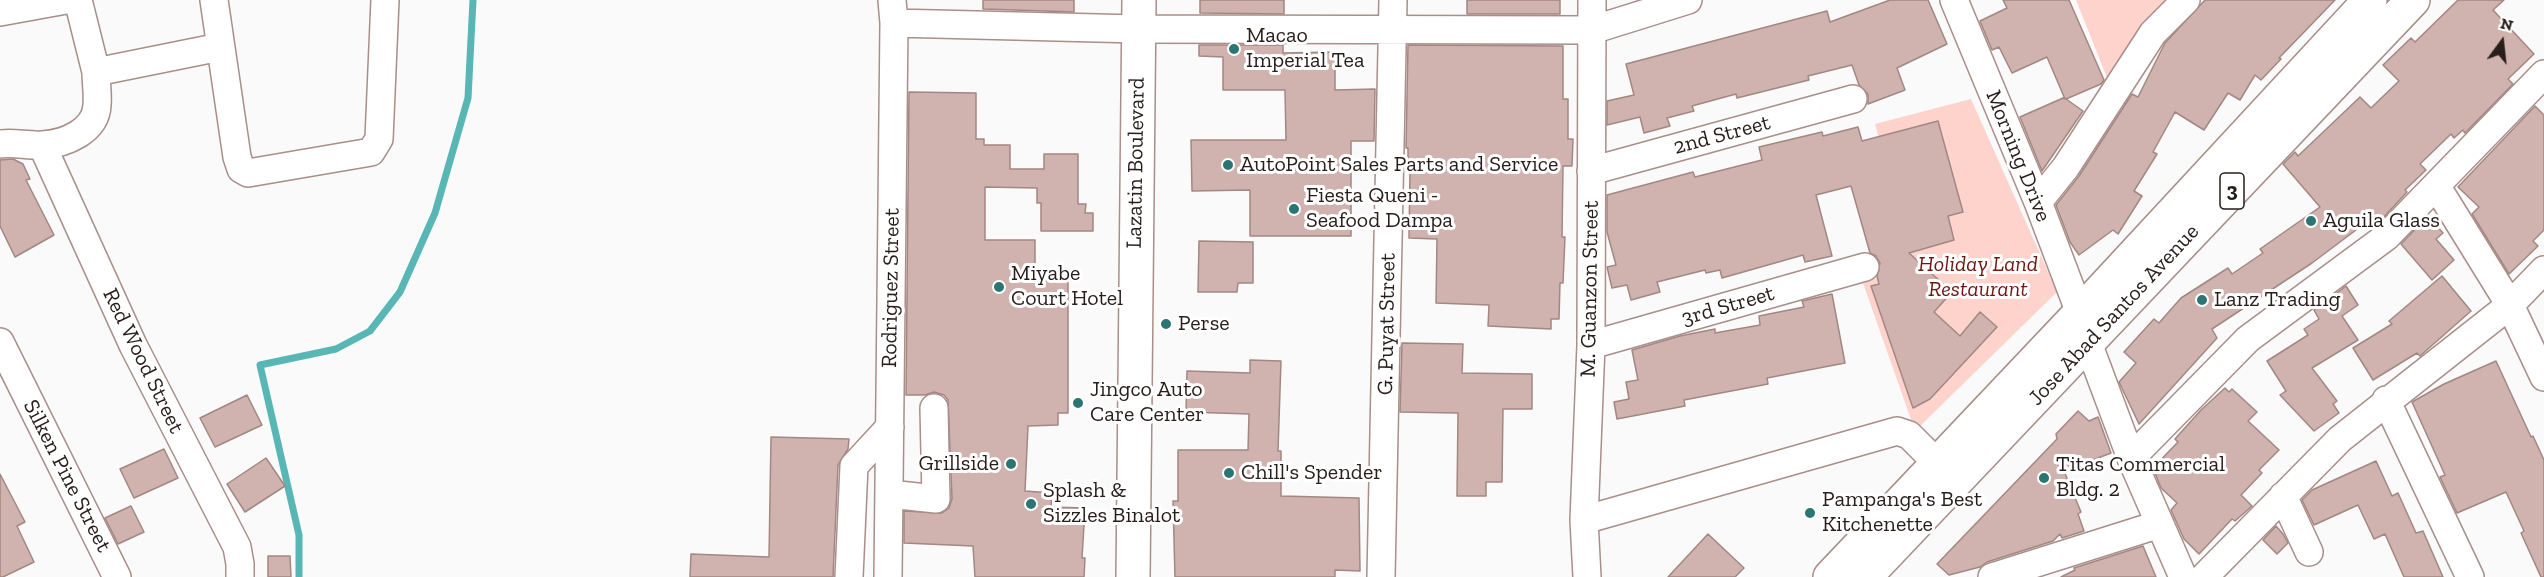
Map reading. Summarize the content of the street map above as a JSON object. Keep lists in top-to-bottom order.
{
  "streets": {
    "main road": ["Lazatin Boulevard", "3", "Jose Abad Santos Avenue"],
    "street": [
      "2nd Street",
      "Morning Drive",
      "Rodriguez Street",
      "M. Guanzon Street",
      "3rd Street",
      "G. Puyat Street",
      "Red Wood Street",
      "Silken Pine Street"
    ]
  },
  "crossings": [
    ["2nd Street", "M. Guanzon Street"],
    ["Morning Drive", "Jose Abad Santos Avenue"],
    ["M. Guanzon Street", "3rd Street"]
  ],
  "parks": ["Holiday Land Restaurant"],
  "places": [
    "Macao Imperial Tea",
    "AutoPoint Sales Parts and Service",
    "Fiesta Queni - Seafood Dampa",
    "Aguila Glass",
    "Miyabe Court Hotel",
    "Lanz Trading",
    "Perse",
    "Jingco Auto Care Center",
    "Grillside",
    "Chill's Spender",
    "Titas Commercial Bldg. 2",
    "Splash & Sizzles Binalot",
    "Pampanga's Best Kitchenette"
  ],
  "north": "top"
}
